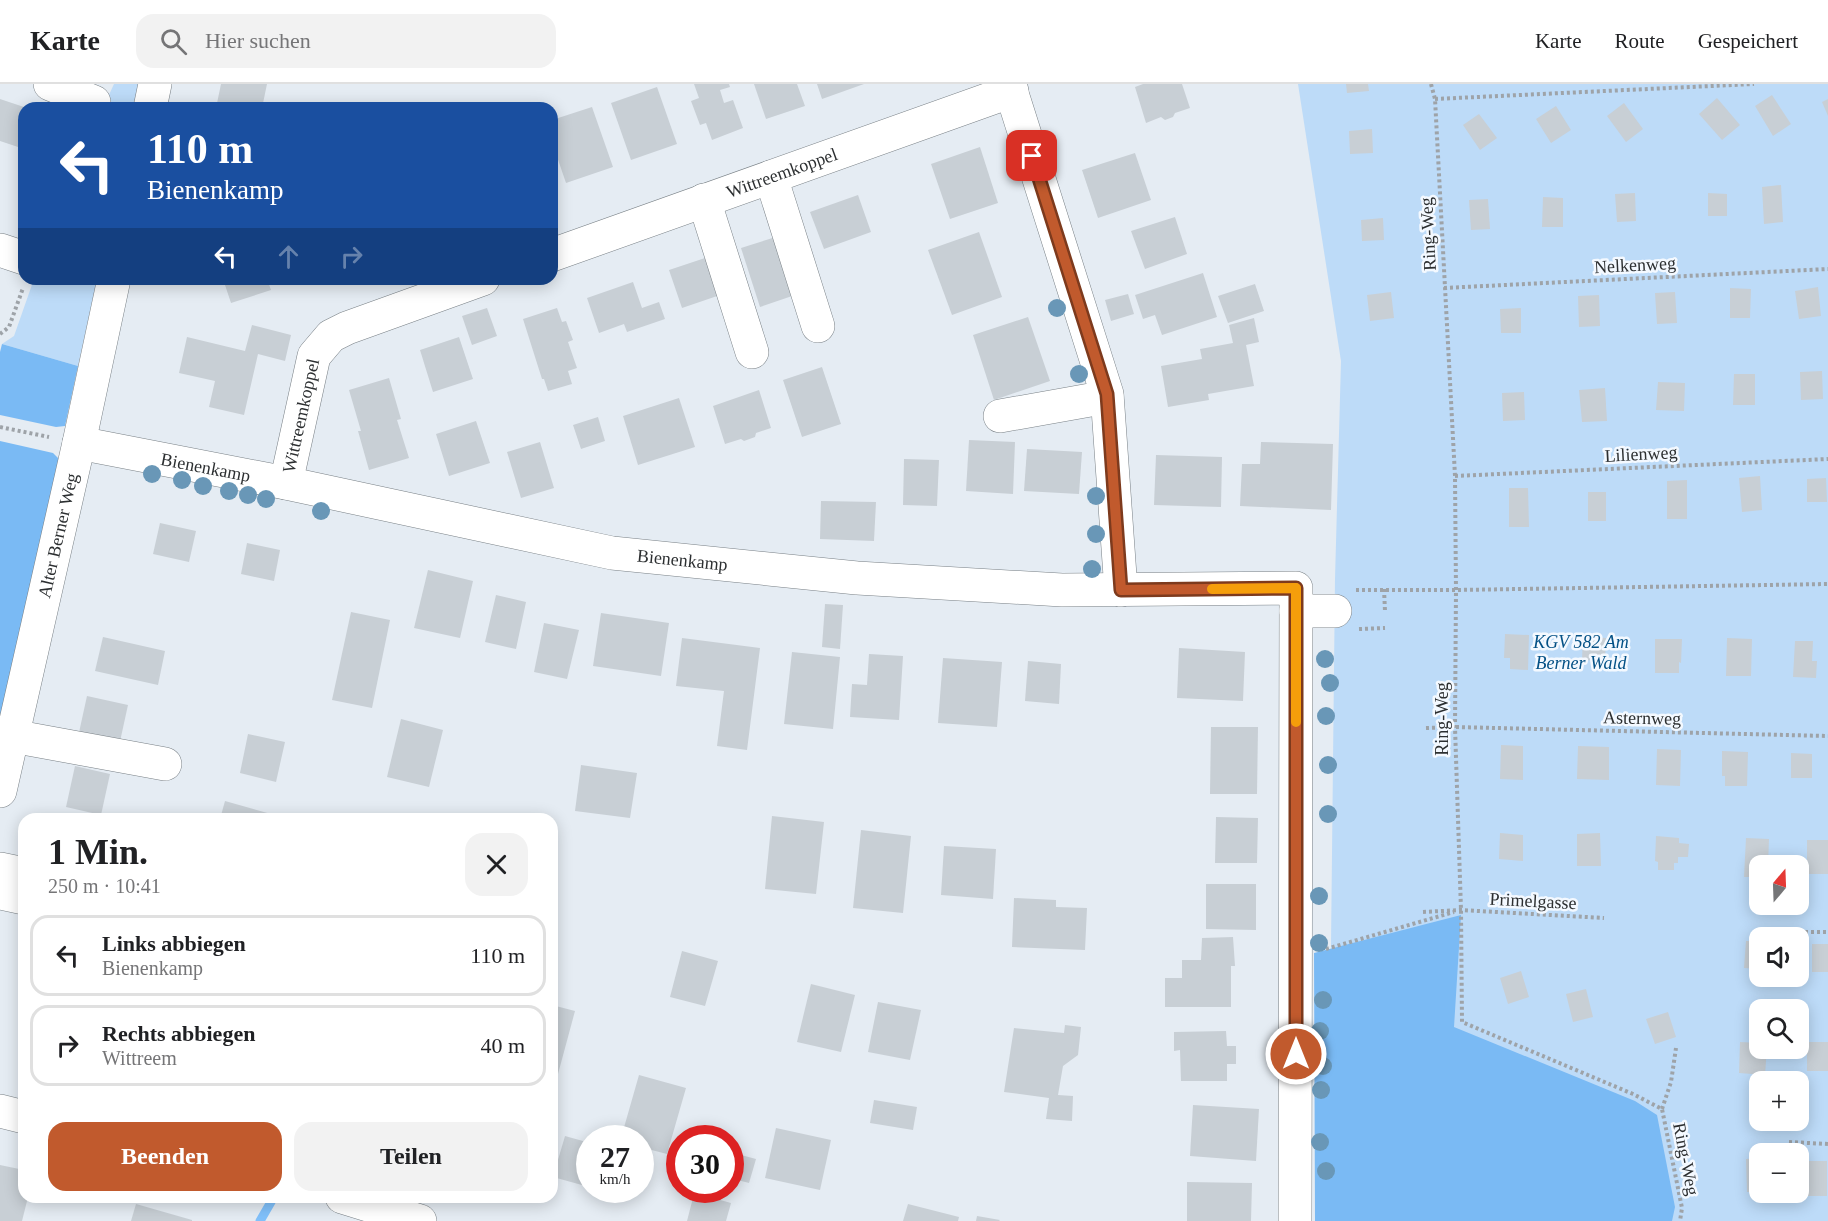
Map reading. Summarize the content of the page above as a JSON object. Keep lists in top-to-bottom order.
{
  "streets": {
    "street": ["Wittreemkoppel", "Bienenkamp", "Alter Berner Weg"],
    "path": [
      "Ring-Weg",
      "Nelkenweg",
      "Lilienweg",
      "Asternweg",
      "Primelgasse"
    ]
  },
  "crossings": [
    ["Wittreemkoppel", "Bienenkamp"],
    ["Ring-Weg", "Nelkenweg"],
    ["Ring-Weg", "Lilienweg"],
    ["Ring-Weg", "Asternweg"],
    ["Ring-Weg", "Primelgasse"],
    ["Bienenkamp", "Alter Berner Weg"]
  ],
  "parks": ["KGV 582 Am Berner Wald"],
  "north": "top",
  "page": {
    "header": "Karte",
    "search": "Hier suchen",
    "nav": ["Karte", "Route", "Gespeichert"],
    "turn": ["110 m", "Bienenkamp"],
    "heading": ["1 Min.", "250 m · 10:41"],
    "map_buttons": ["+", "−"],
    "list": [
      {
        "name": "Links abbiegen",
        "note": "Bienenkamp",
        "value": "110 m"
      },
      {
        "name": "Rechts abbiegen",
        "note": "Wittreem",
        "value": "40 m"
      }
    ],
    "buttons": ["Beenden", "Teilen"],
    "speed": "27 km/h",
    "limit": "30"
  }
}
